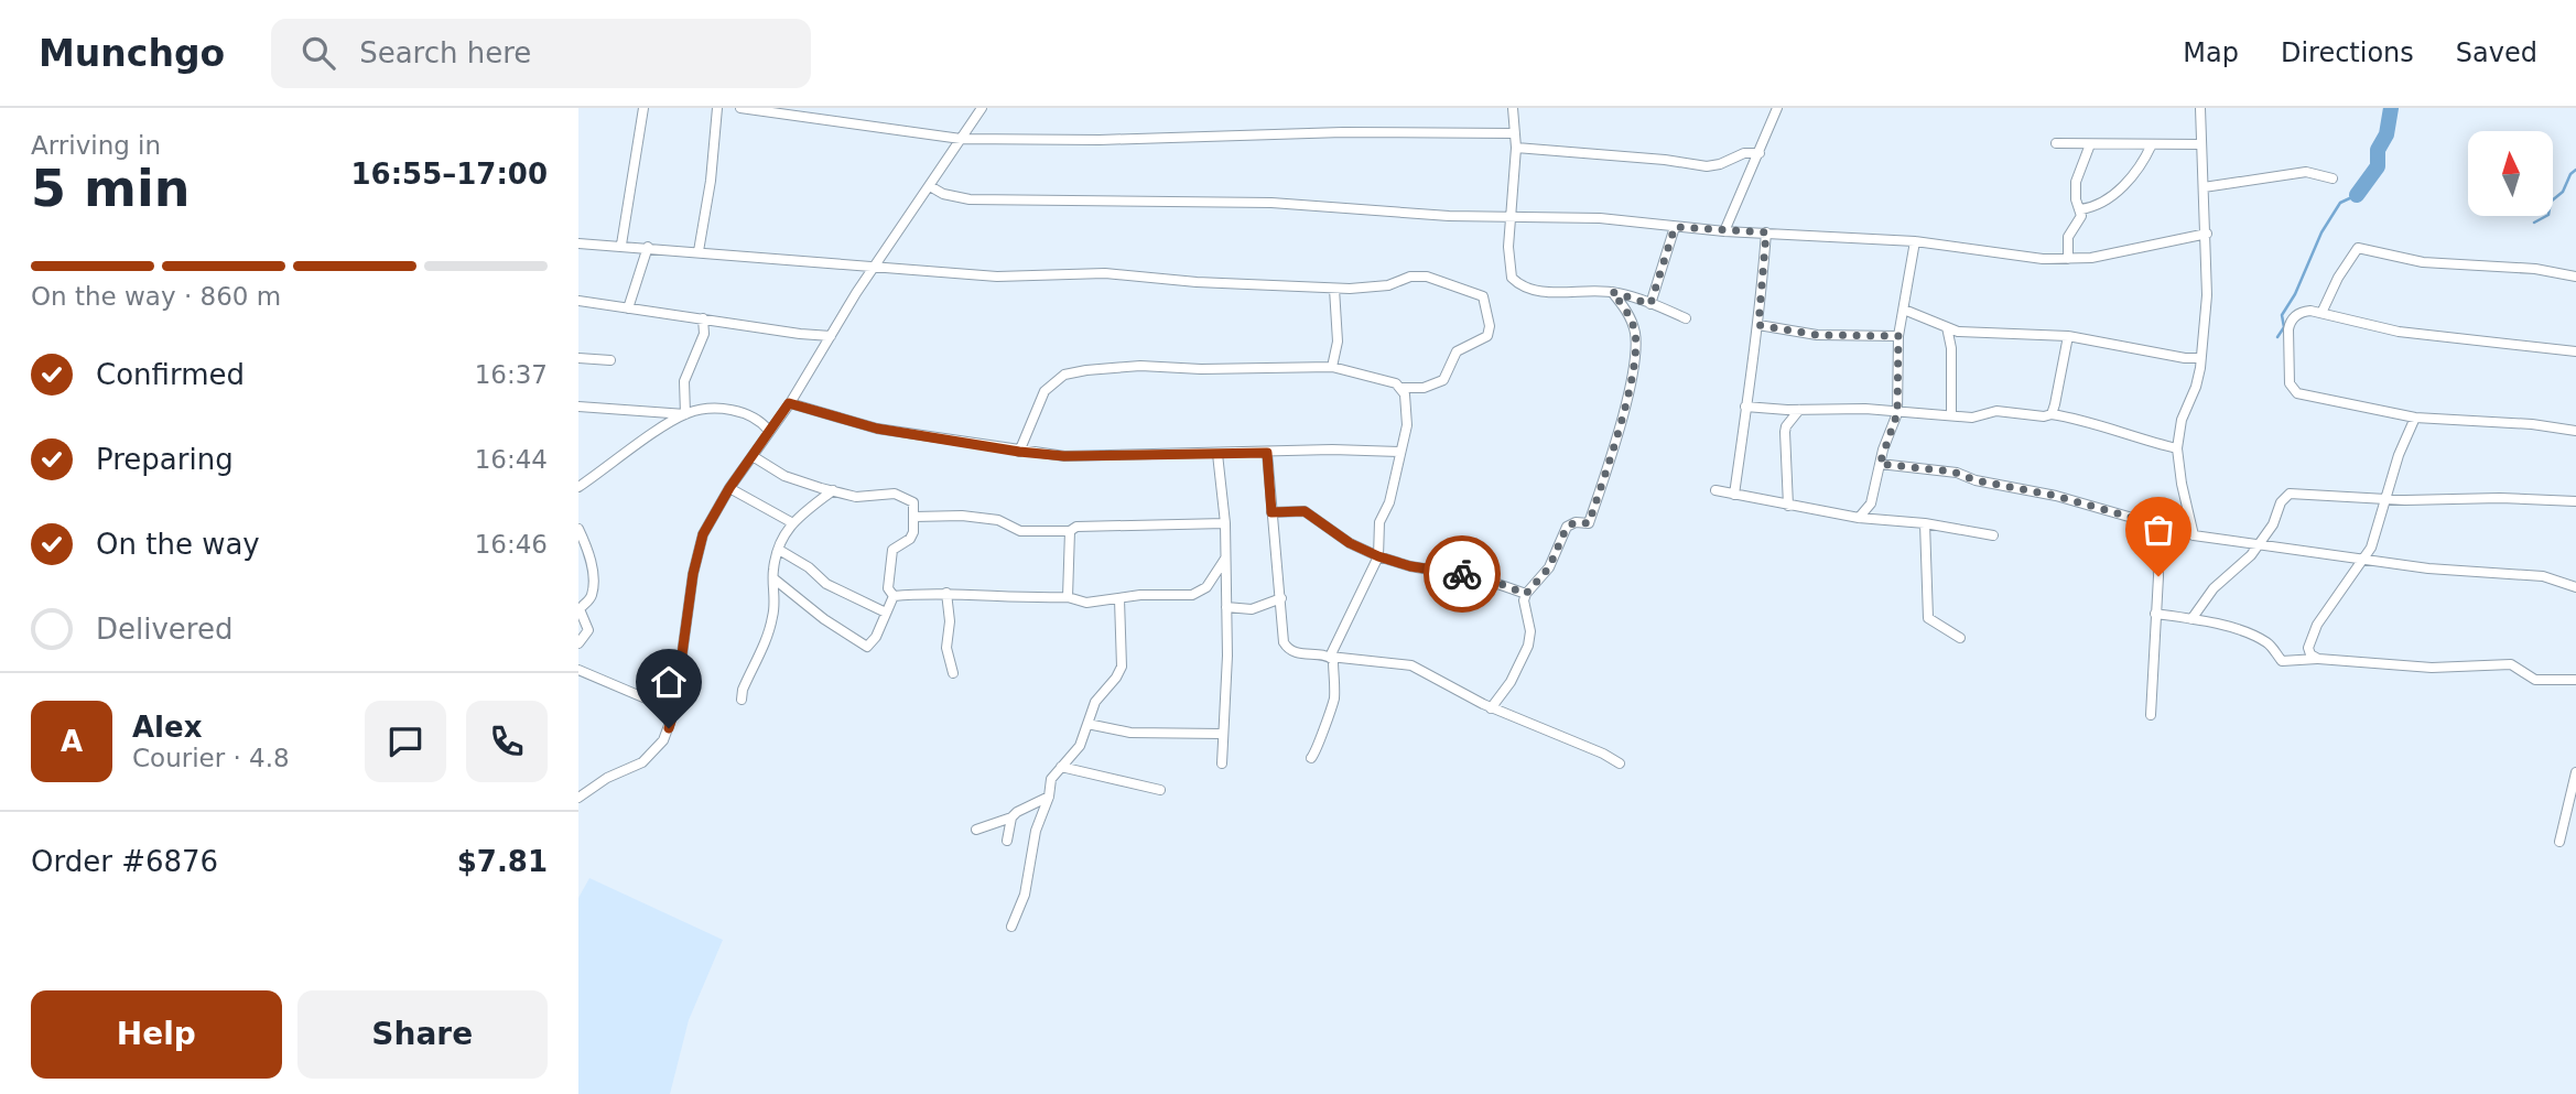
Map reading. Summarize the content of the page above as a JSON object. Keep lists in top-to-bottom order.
{
  "north": "top",
  "page": {
    "header": "Munchgo",
    "search": "Search here",
    "nav": ["Map", "Directions", "Saved"],
    "heading": ["5 min", "Arriving in", "16:55–17:00"],
    "panel": [
      "Alex",
      "Courier · 4.8",
      "Order #6876",
      "$7.81"
    ],
    "bar": "On the way · 860 m",
    "list": [
      ["Confirmed", "16:37"],
      ["Preparing", "16:44"],
      ["On the way", "16:46"],
      "Delivered"
    ],
    "round": "A",
    "buttons": ["Help", "Share"]
  }
}
